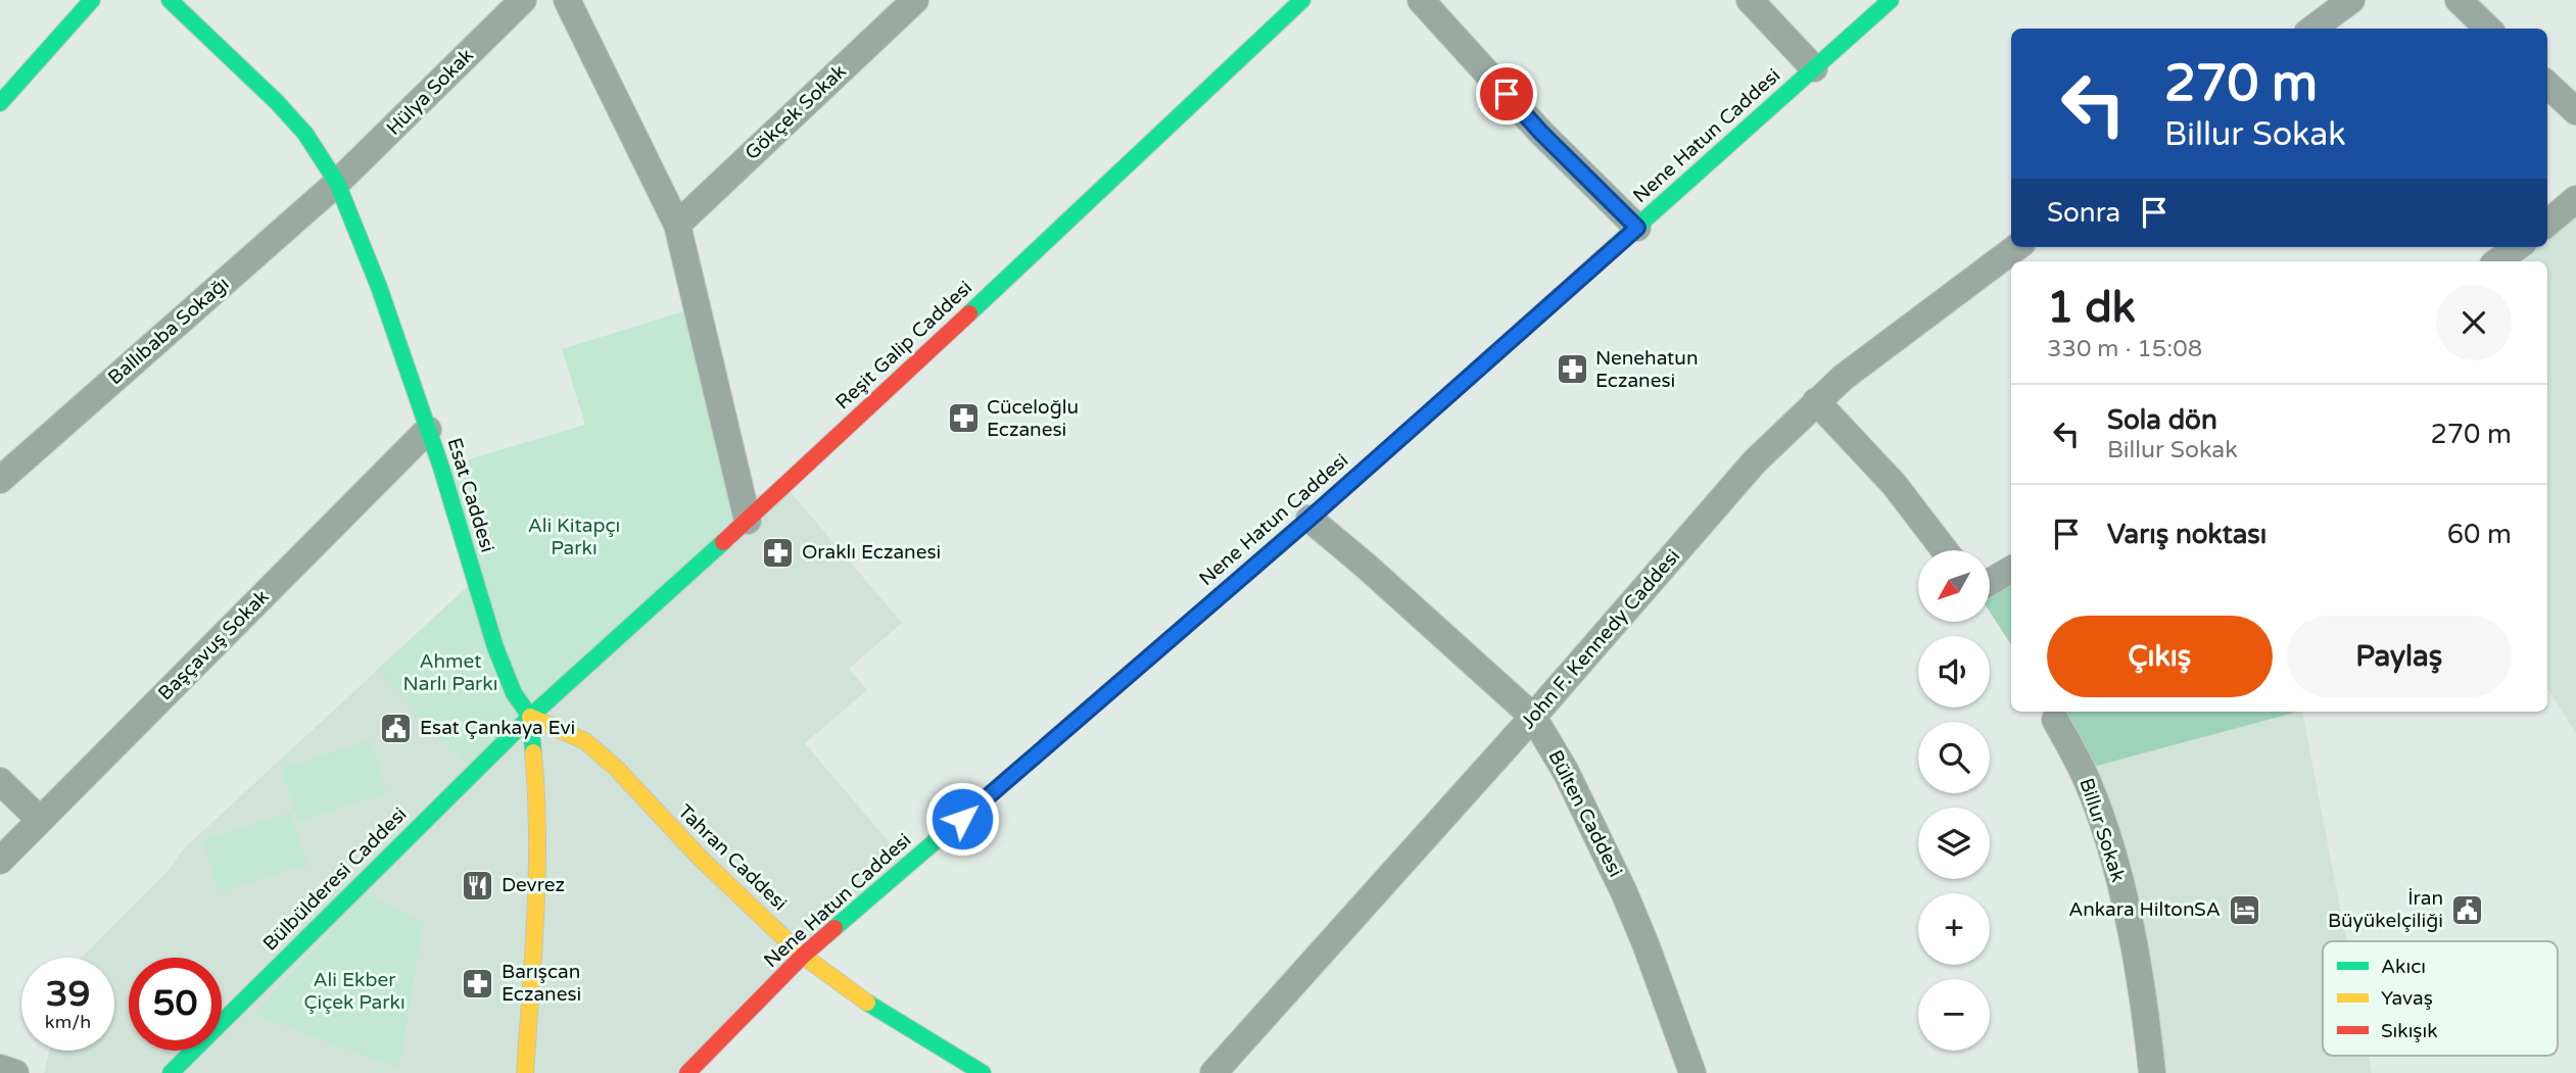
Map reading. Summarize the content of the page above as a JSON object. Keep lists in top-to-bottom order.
{
  "streets": {
    "main road": [
      "Nene Hatun Caddesi",
      "Reşit Galip Caddesi",
      "Esat Caddesi",
      "Tahran Caddesi",
      "Bülbülderesi Caddesi"
    ],
    "street": [
      "Hülya Sokak",
      "Gökçek Sokak",
      "Ballıbaba Sokağı",
      "John F. Kennedy Caddesi",
      "Başçavuş Sokak",
      "Bülten Caddesi",
      "Billur Sokak"
    ]
  },
  "crossings": [
    ["Hülya Sokak", "Ballıbaba Sokağı"],
    ["Hülya Sokak", "Esat Caddesi"],
    ["Nene Hatun Caddesi", "Bülten Caddesi"],
    ["Nene Hatun Caddesi", "Tahran Caddesi"],
    ["Ballıbaba Sokağı", "Esat Caddesi"],
    ["Reşit Galip Caddesi", "Esat Caddesi"],
    ["Reşit Galip Caddesi", "Tahran Caddesi"],
    ["Reşit Galip Caddesi", "Bülbülderesi Caddesi"],
    ["Esat Caddesi", "Başçavuş Sokak"],
    ["Esat Caddesi", "Tahran Caddesi"],
    ["Esat Caddesi", "Bülbülderesi Caddesi"],
    ["John F. Kennedy Caddesi", "Bülten Caddesi"],
    ["Tahran Caddesi", "Bülbülderesi Caddesi"]
  ],
  "parks": ["Ali Kitapçı Parkı", "Ahmet Narlı Parkı", "Ali Ekber Çiçek Parkı"],
  "places": {
    "pharmacy": [
      "Nenehatun Eczanesi",
      "Cüceloğlu Eczanesi",
      "Oraklı Eczanesi",
      "Barışcan Eczanesi"
    ],
    "public building": ["Esat Çankaya Evi", "İran Büyükelçiliği"],
    "restaurant": ["Devrez"],
    "hotel": ["Ankara HiltonSA"]
  },
  "legend": ["Akıcı", "Yavaş", "Sıkışık"],
  "north": "bottom left",
  "page": {
    "turn": ["270 m", "Billur Sokak"],
    "then": "Sonra",
    "heading": ["1 dk", "330 m · 15:08"],
    "list": [
      {
        "name": "Sola dön",
        "note": "Billur Sokak",
        "value": "270 m"
      },
      {
        "name": "Varış noktası",
        "value": "60 m"
      }
    ],
    "map_buttons": ["+", "−"],
    "buttons": ["Çıkış", "Paylaş"],
    "speed": "39 km/h",
    "limit": "50"
  }
}
